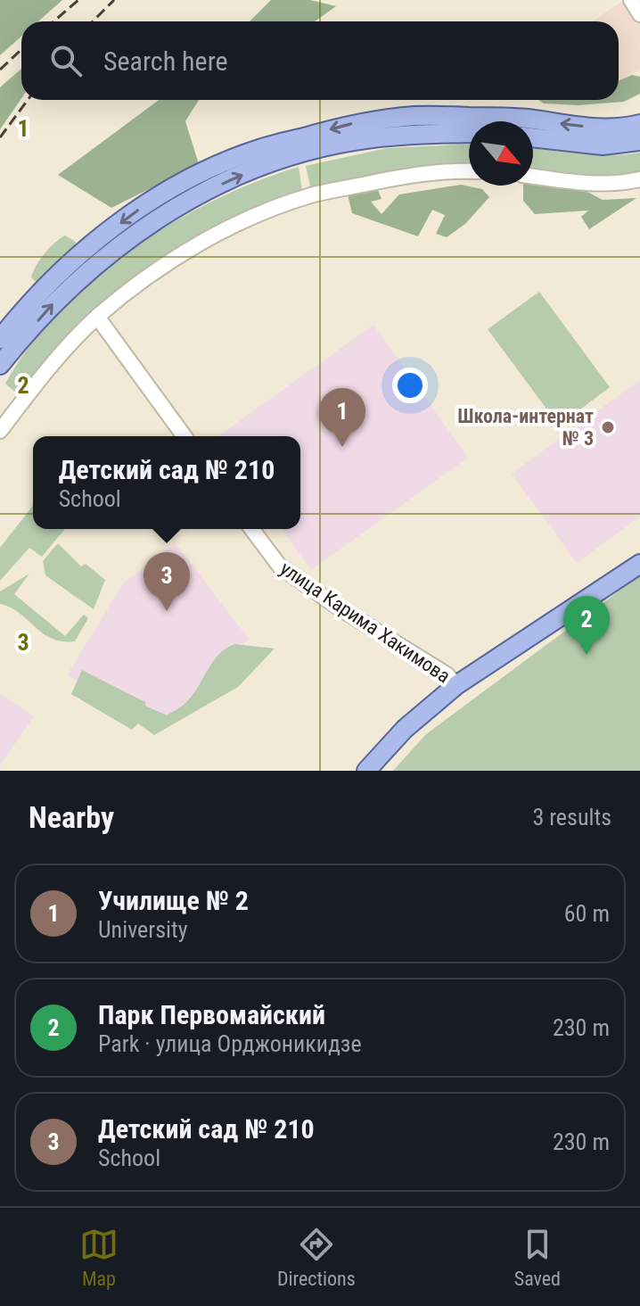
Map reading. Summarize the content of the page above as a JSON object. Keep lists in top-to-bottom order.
{
  "streets": {
    "street": ["улица Карима Хакимова"]
  },
  "places": ["Школа-интернат № 3"],
  "north": "bottom right",
  "page": {
    "search": "Search here",
    "pins": ["1", "3", "2"],
    "popup": ["Детский сад № 210", "School"],
    "heading": ["Nearby", "3 results"],
    "list": [
      {
        "mark": "1",
        "name": "Училище № 2",
        "note": "University",
        "value": "60 m"
      },
      {
        "mark": "2",
        "name": "Парк Первомайский",
        "note": "Park · улица Орджоникидзе",
        "value": "230 m"
      },
      {
        "mark": "3",
        "name": "Детский сад № 210",
        "note": "School",
        "value": "230 m"
      }
    ],
    "nav": ["Map", "Directions", "Saved"]
  },
  "grid": {
    "rows": ["1", "2", "3"]
  }
}
